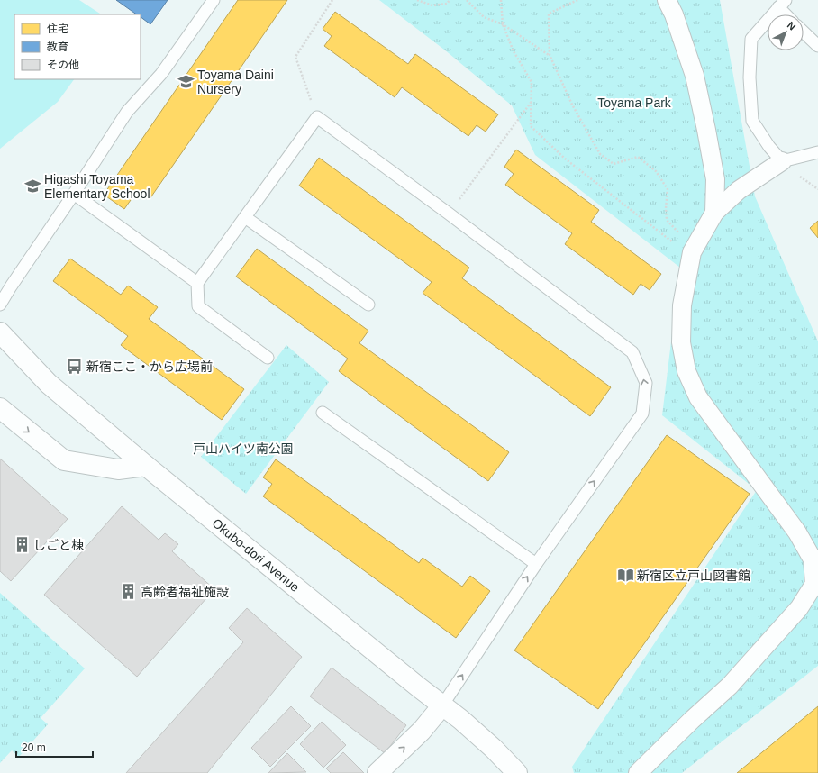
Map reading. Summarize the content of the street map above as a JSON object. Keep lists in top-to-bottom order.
{
  "streets": {
    "main road": ["Okubo-dori Avenue"]
  },
  "parks": ["Toyama Park", "戸山ハイツ南公園"],
  "places": {
    "school or university": ["Toyama Daini Nursery", "Higashi Toyama Elementary School"],
    "bus stop": ["新宿ここ・から広場前"],
    "building": ["しごと棟", "高齢者福祉施設"],
    "library": ["新宿区立戸山図書館"]
  },
  "legend": ["住宅", "教育", "その他"],
  "scale_bar": "20 m",
  "north": "top right"
}
